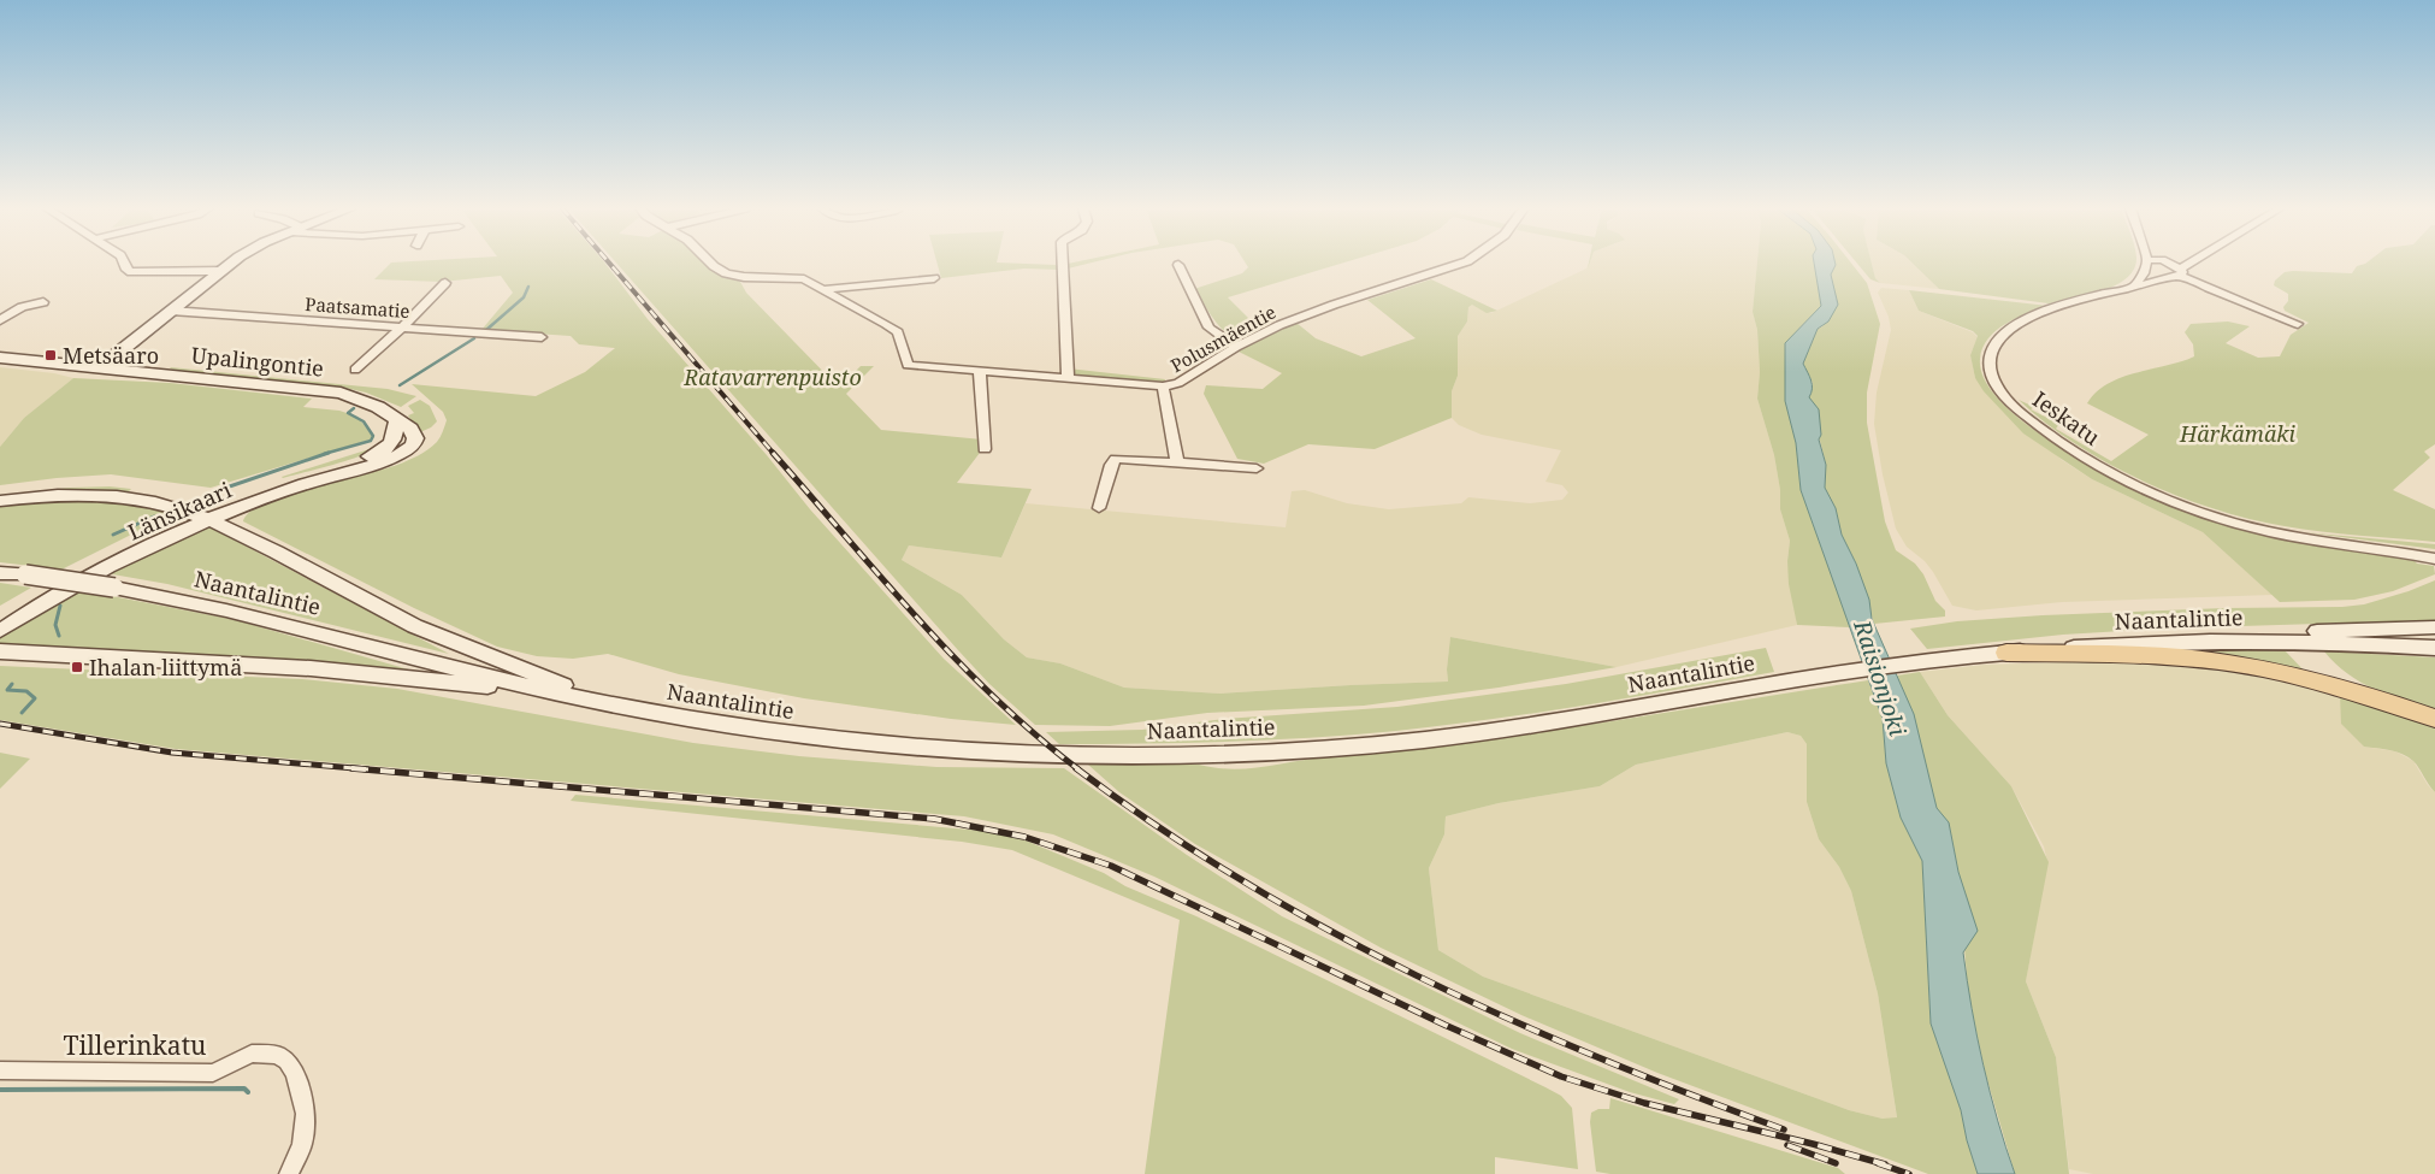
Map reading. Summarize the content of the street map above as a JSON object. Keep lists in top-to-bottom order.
{
  "streets": {
    "main road": ["Upalingontie", "Länsikaari", "Naantalintie"],
    "street": [
      "Paatsamatie",
      "Polusmäentie",
      "Ieskatu",
      "Tillerinkatu"
    ]
  },
  "crossings": [
    ["Upalingontie", "Länsikaari"]
  ],
  "water": ["Raisionjoki"],
  "parks": ["Ratavarrenpuisto", "Härkämäki"],
  "places": {
    "transit": ["Metsäaro", "Ihalan liittymä"]
  }
}
